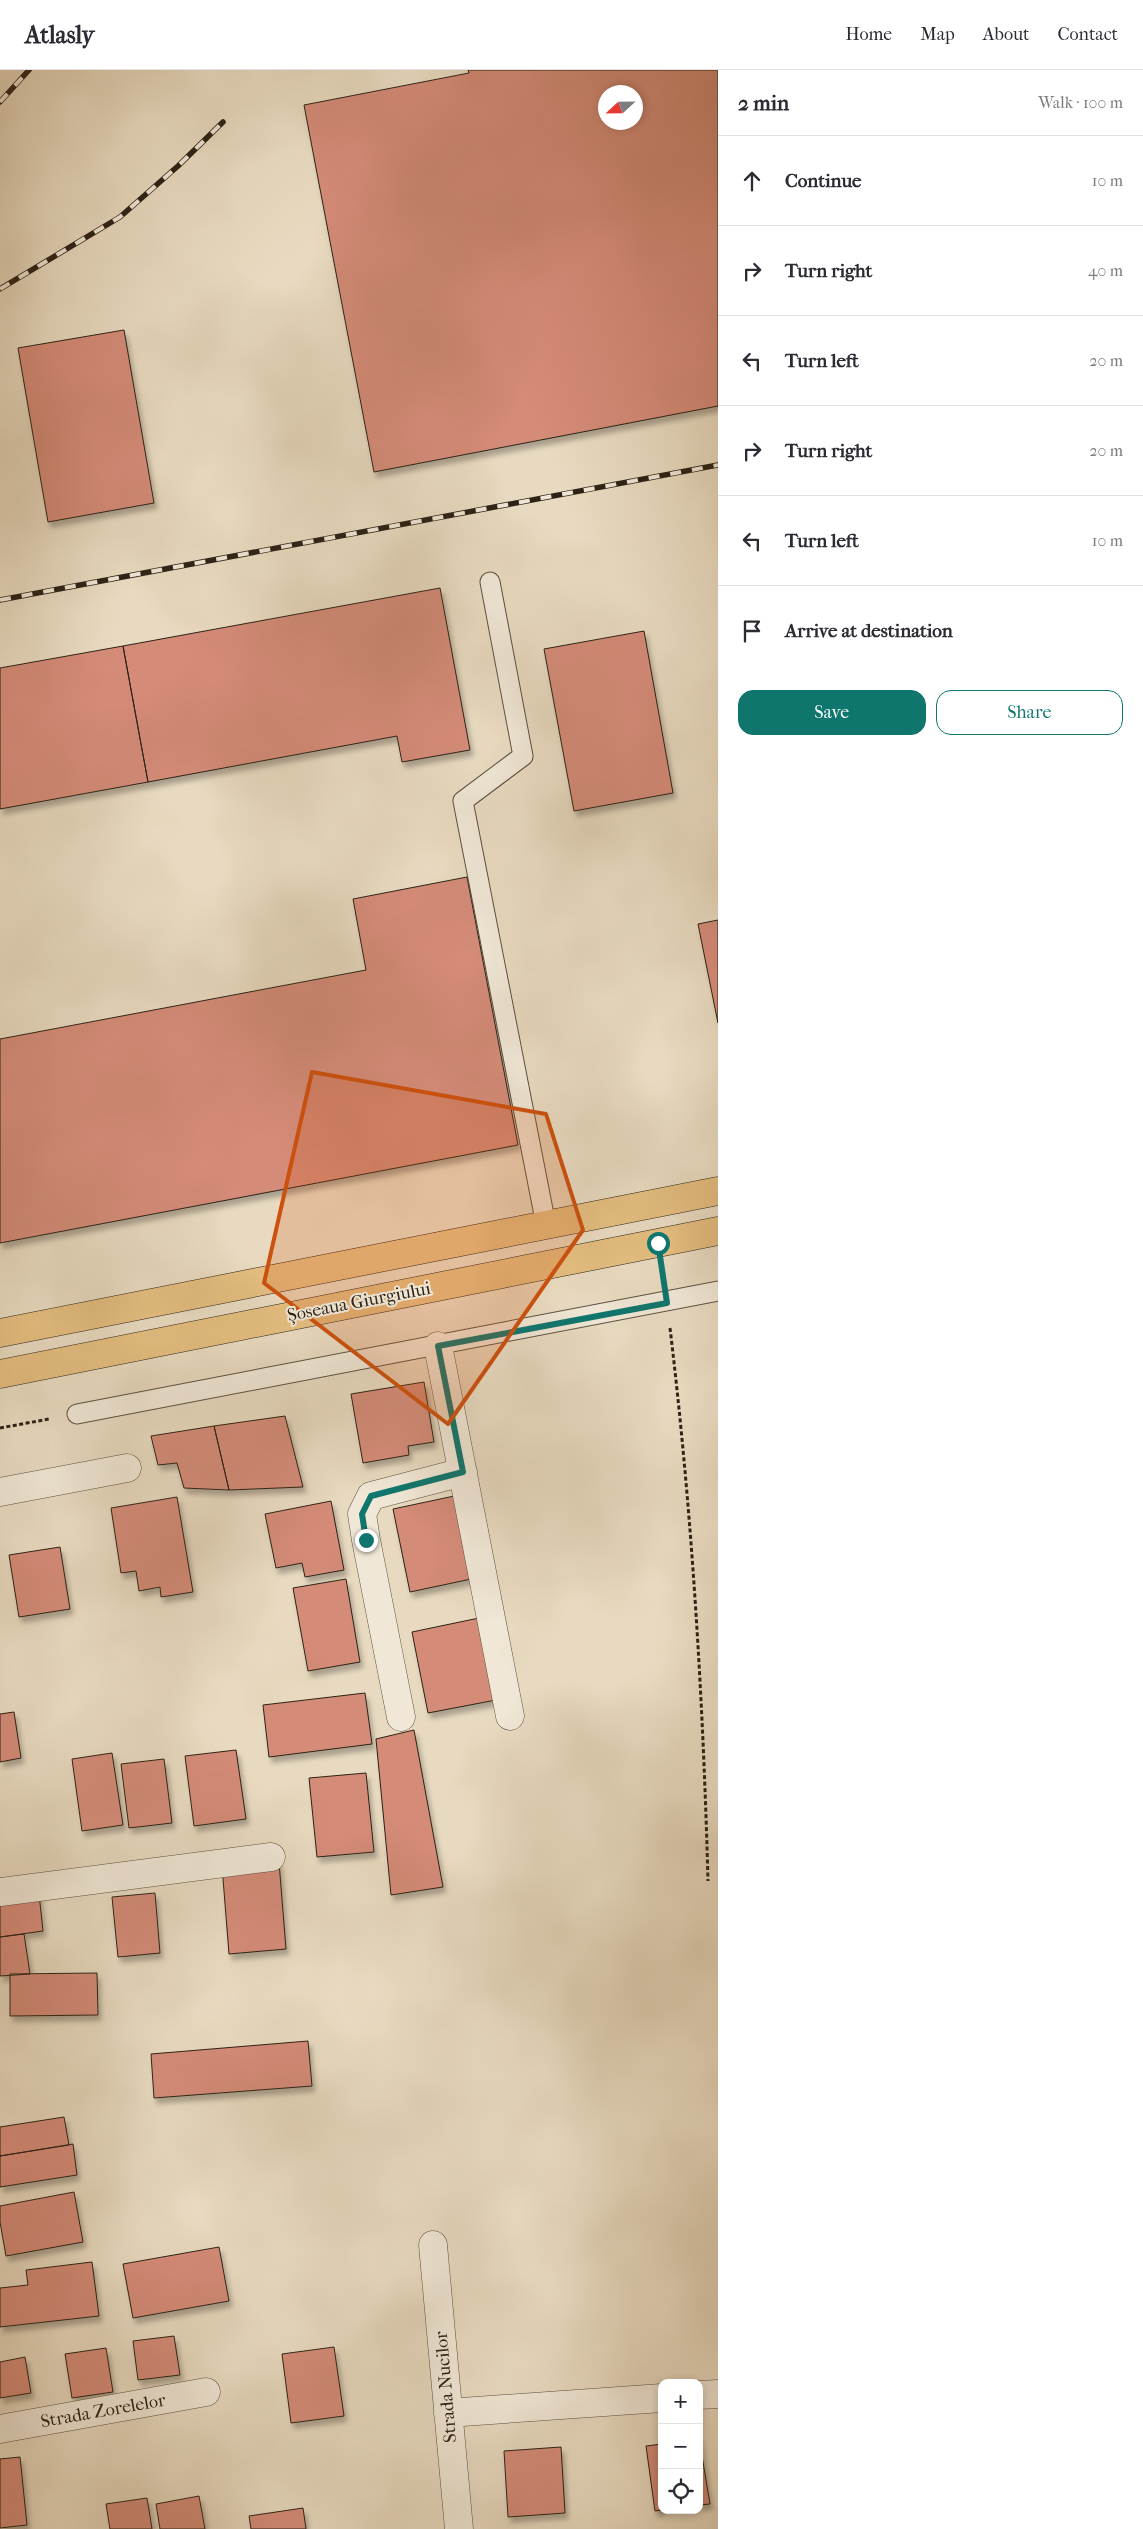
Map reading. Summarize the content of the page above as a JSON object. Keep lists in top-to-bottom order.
{
  "streets": {
    "highway": ["Șoseaua Giurgiului"],
    "street": ["Strada Nucilor", "Strada Zorelelor"]
  },
  "north": "left",
  "page": {
    "header": "Atlasly",
    "nav": [
      "Home",
      "Map",
      "About",
      "Contact"
    ],
    "heading": ["2 min", "Walk · 100 m"],
    "list": [
      ["Continue", "10 m"],
      ["Turn right", "40 m"],
      ["Turn left", "20 m"],
      ["Turn right", "20 m"],
      ["Turn left", "10 m"],
      "Arrive at destination"
    ],
    "buttons": ["Save", "Share"],
    "map_buttons": ["+", "−"]
  }
}
